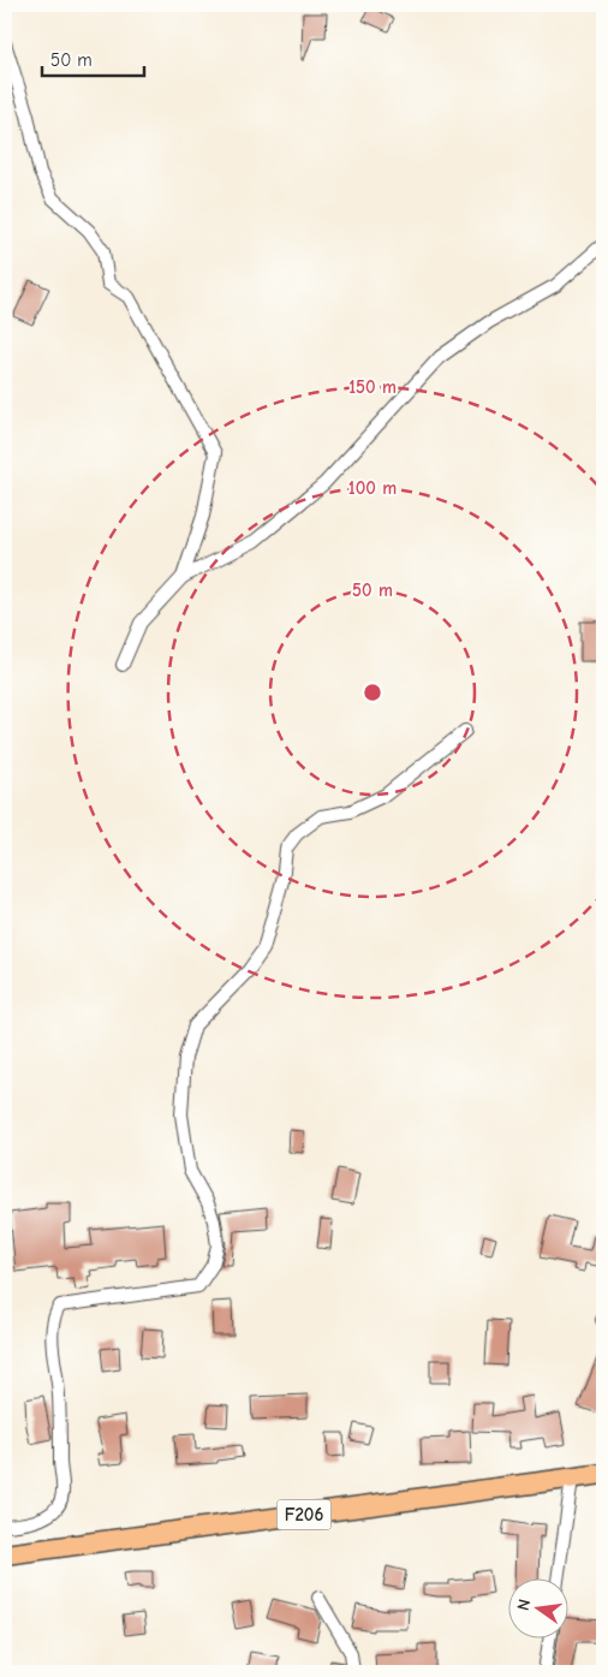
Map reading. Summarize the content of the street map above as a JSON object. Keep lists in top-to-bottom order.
{
  "streets": {
    "main road": ["F206"]
  },
  "scale_bar": "50 m",
  "north": "left",
  "rings": ["150 m", "100 m", "50 m"]
}
